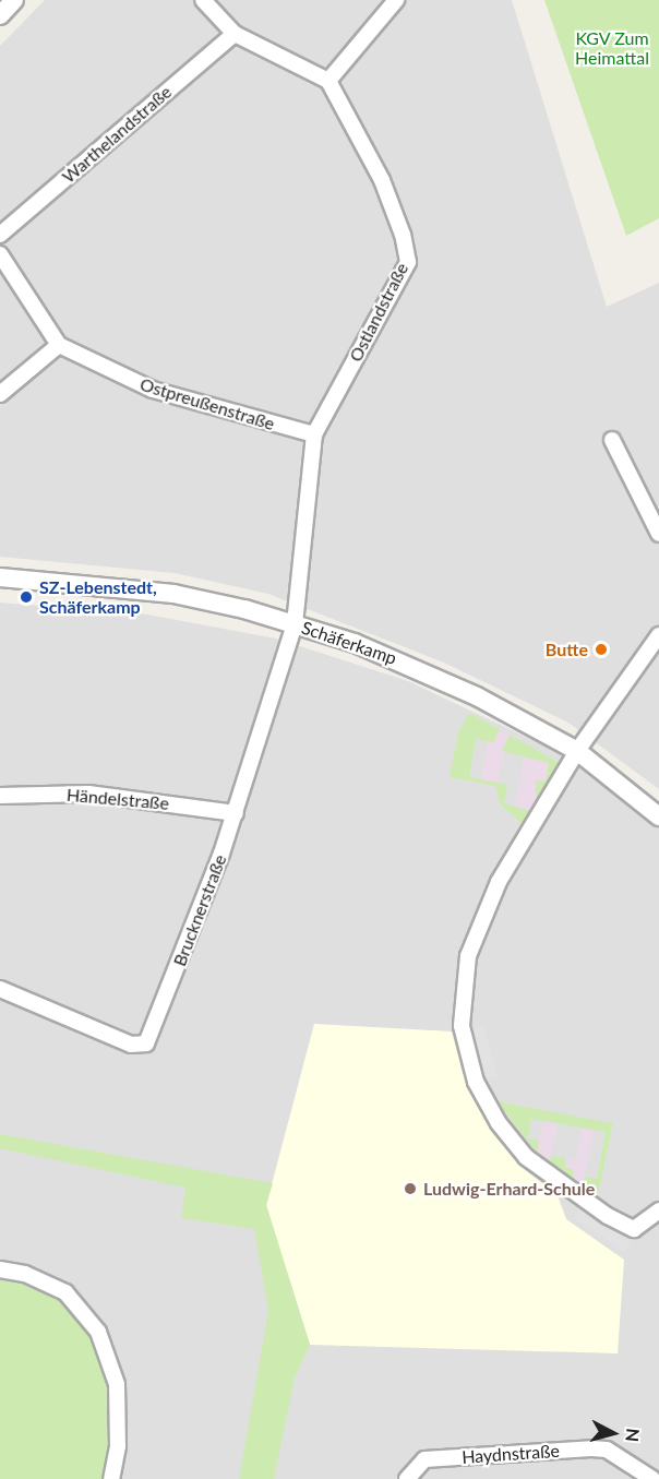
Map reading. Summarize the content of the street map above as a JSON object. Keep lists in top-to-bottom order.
{
  "streets": {
    "street": [
      "Warthelandstraße",
      "Ostlandstraße",
      "Ostpreußenstraße",
      "Schäferkamp",
      "Händelstraße",
      "Brucknerstraße",
      "Haydnstraße"
    ]
  },
  "crossings": [
    ["Ostlandstraße", "Ostpreußenstraße"],
    ["Ostlandstraße", "Schäferkamp"],
    ["Ostlandstraße", "Brucknerstraße"],
    ["Schäferkamp", "Brucknerstraße"],
    ["Händelstraße", "Brucknerstraße"]
  ],
  "parks": ["KGV Zum Heimattal"],
  "places": ["SZ-Lebenstedt, Schäferkamp", "Butte", "Ludwig-Erhard-Schule"],
  "north": "right"
}
